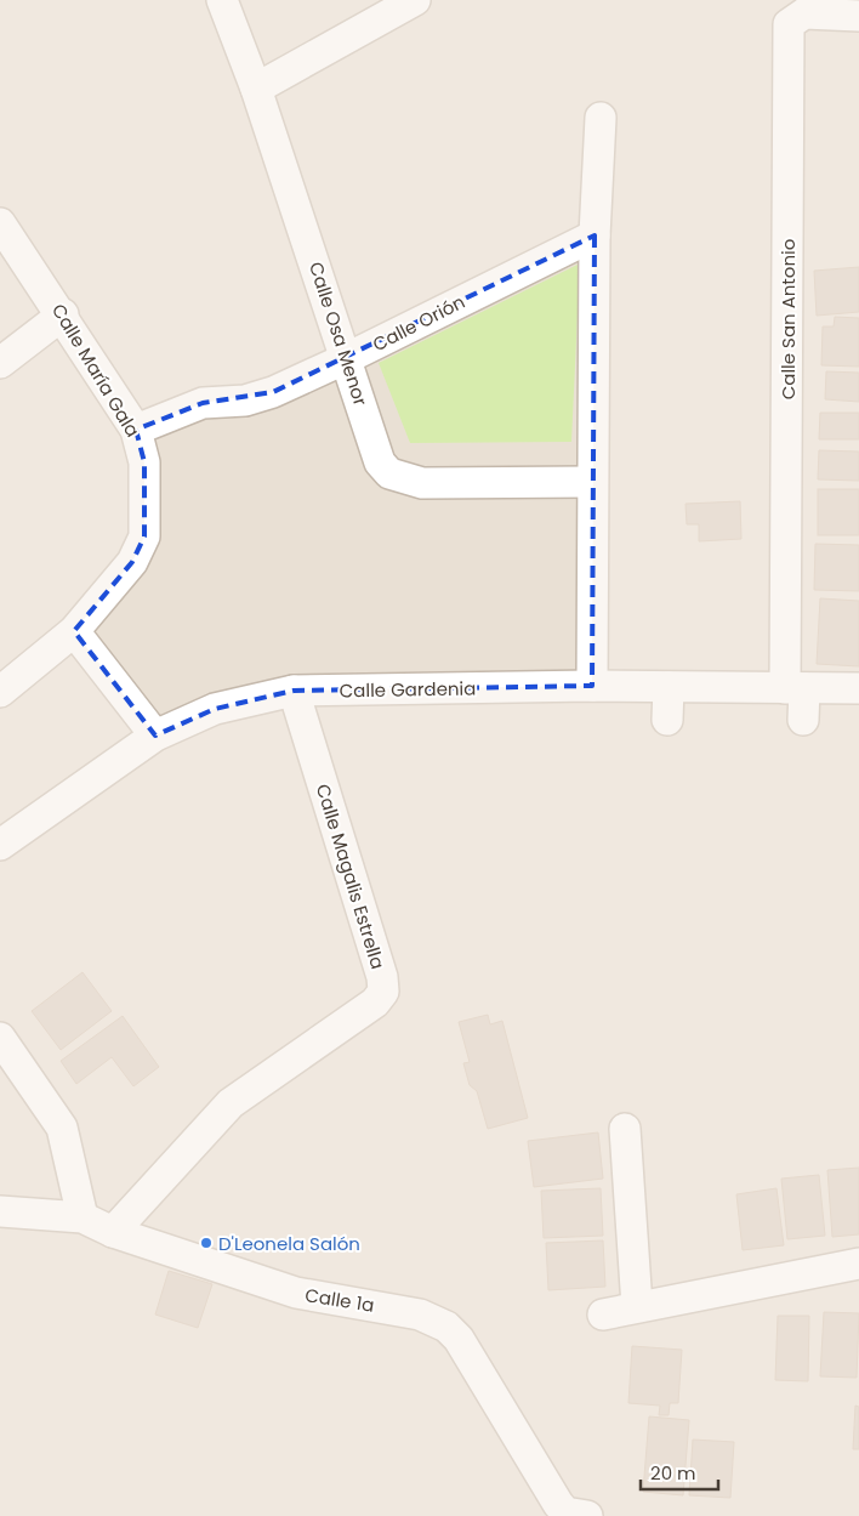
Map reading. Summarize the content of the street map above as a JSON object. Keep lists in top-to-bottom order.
{
  "streets": {
    "street": [
      "Calle San Antonio",
      "Calle Orión",
      "Calle Osa Menor",
      "Calle María Gala",
      "Calle Gardenia",
      "Calle Magalis Estrella",
      "Calle 1a"
    ]
  },
  "crossings": [
    ["Calle San Antonio", "Calle Gardenia"],
    ["Calle Orión", "Calle Osa Menor"],
    ["Calle Orión", "Calle María Gala"],
    ["Calle Gardenia", "Calle Magalis Estrella"],
    ["Calle Magalis Estrella", "Calle 1a"]
  ],
  "places": ["D'Leonela Salón"],
  "scale_bar": "20 m"
}
